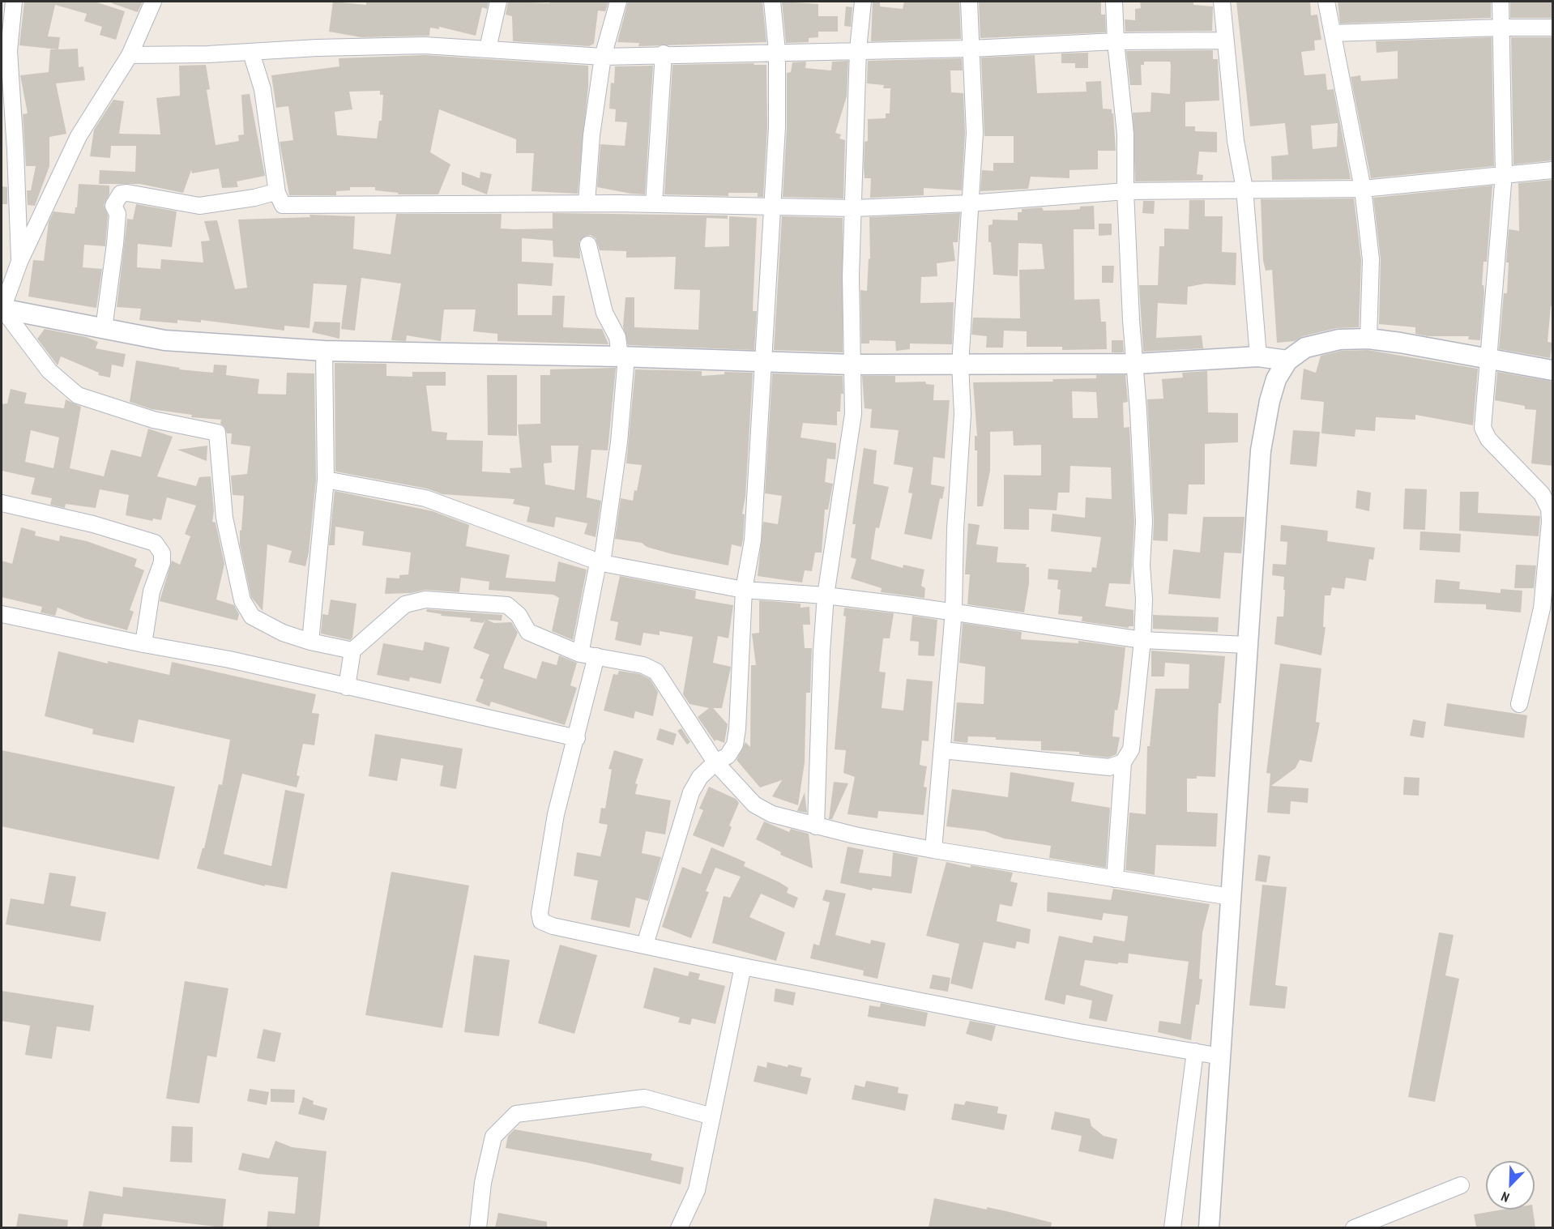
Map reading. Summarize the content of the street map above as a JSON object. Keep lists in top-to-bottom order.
{
  "north": "bottom left"
}
